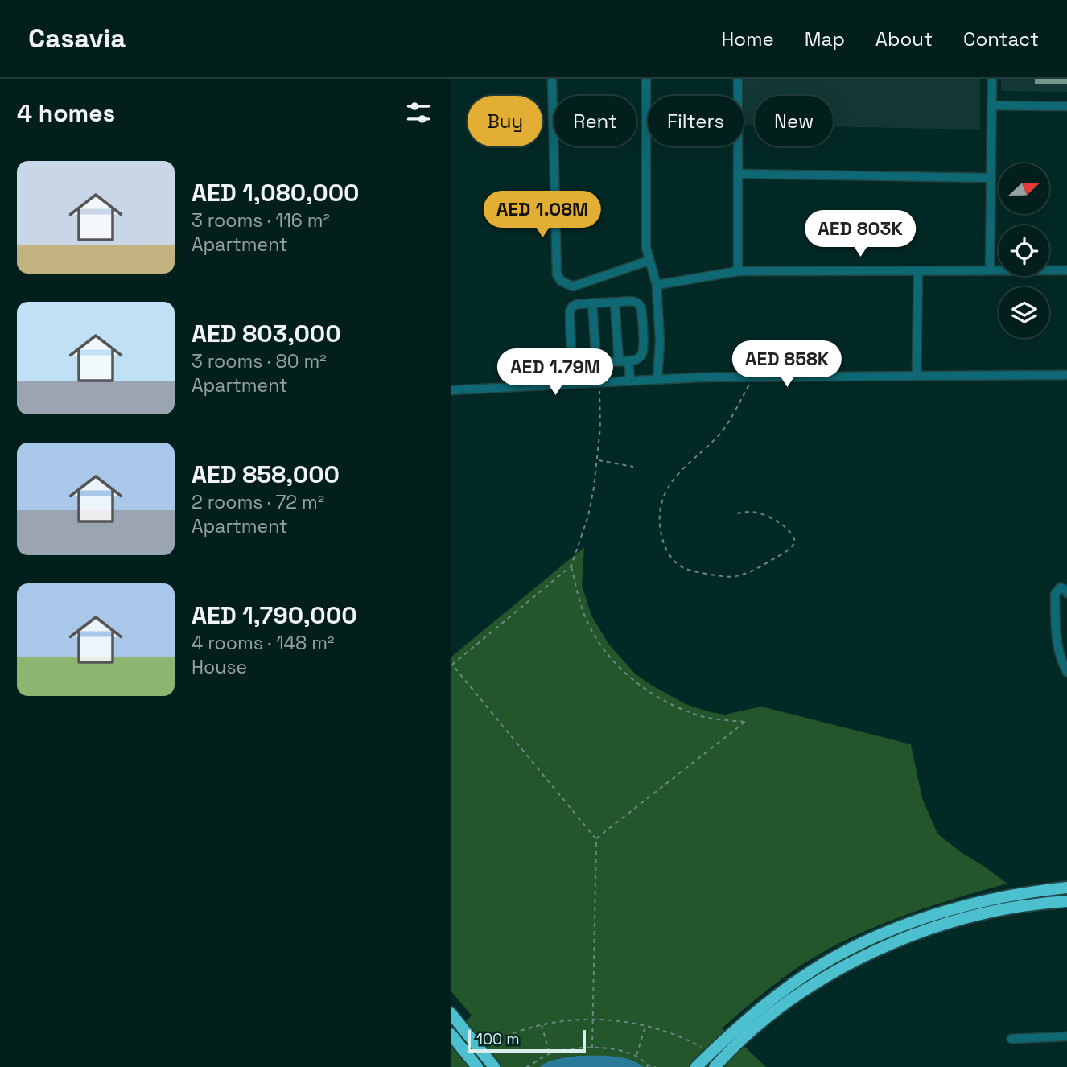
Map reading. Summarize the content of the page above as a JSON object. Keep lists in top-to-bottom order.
{
  "scale_bar": "100 m",
  "north": "right",
  "page": {
    "header": "Casavia",
    "nav": [
      "Home",
      "Map",
      "About",
      "Contact"
    ],
    "heading": "4 homes",
    "chip": [
      "Buy",
      "Rent",
      "Filters",
      "New"
    ],
    "list": [
      {
        "name": "AED 1,080,000",
        "note": "3 rooms · 116 m² · Apartment"
      },
      {
        "name": "AED 803,000",
        "note": "3 rooms · 80 m² · Apartment"
      },
      {
        "name": "AED 858,000",
        "note": "2 rooms · 72 m² · Apartment"
      },
      {
        "name": "AED 1,790,000",
        "note": "4 rooms · 148 m² · House"
      }
    ],
    "price": [
      "AED 1.08M",
      "AED 803K",
      "AED 858K",
      "AED 1.79M"
    ],
    "scale": "100 m"
  }
}
